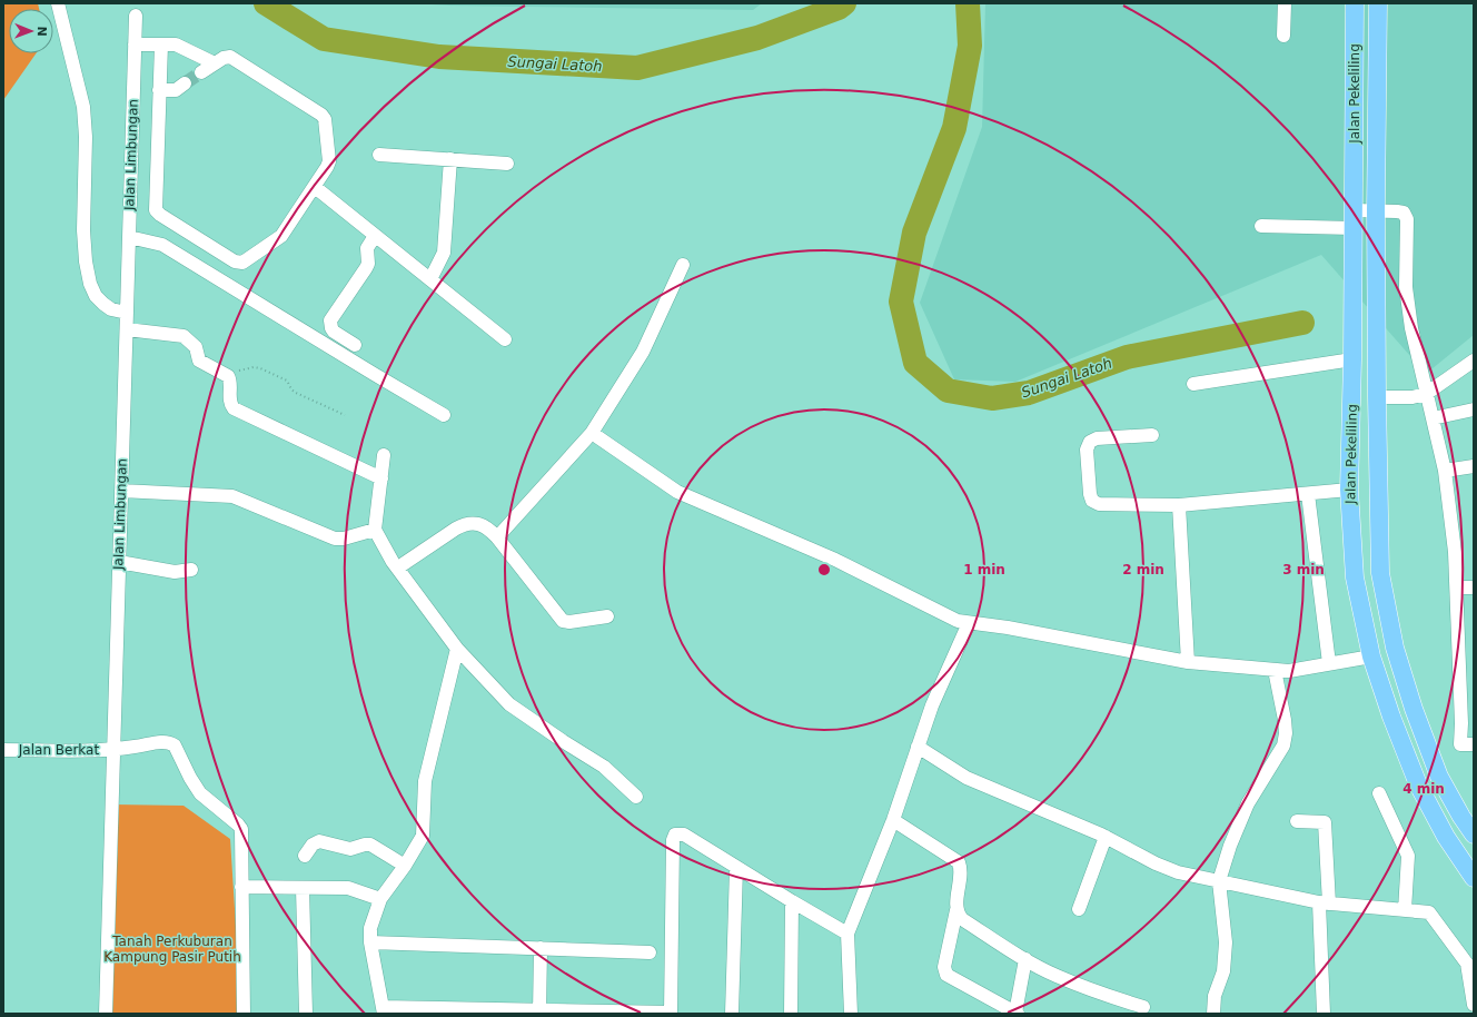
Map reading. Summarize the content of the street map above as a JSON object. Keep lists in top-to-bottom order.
{
  "streets": {
    "main road": ["Jalan Pekeliling"],
    "street": ["Jalan Limbungan", "Jalan Berkat"]
  },
  "crossings": [
    ["Jalan Limbungan", "Jalan Berkat"]
  ],
  "water": ["Sungai Latoh"],
  "parks": ["Tanah Perkuburan Kampung Pasir Putih"],
  "north": "right",
  "rings": [
    "1 min",
    "2 min",
    "3 min",
    "4 min"
  ]
}
